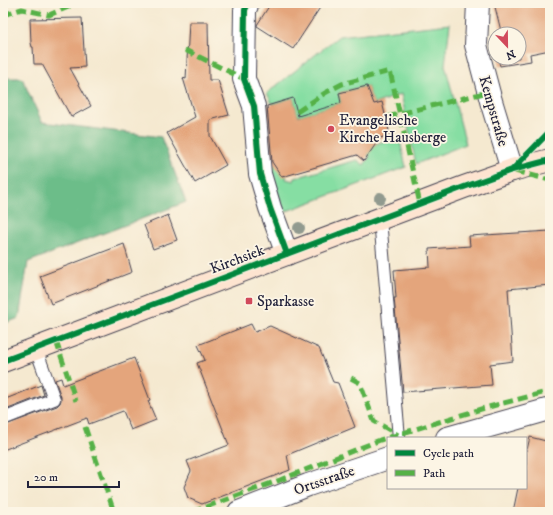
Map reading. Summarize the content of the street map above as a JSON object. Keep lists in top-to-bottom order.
{
  "streets": {
    "main road": ["Kirchsiek"],
    "street": ["Kempstraße", "Ortsstraße"]
  },
  "crossings": [
    ["Kempstraße", "Kirchsiek"]
  ],
  "places": {
    "other": ["Evangelische Kirche Hausberge"],
    "transit": ["Sparkasse"]
  },
  "legend": ["Cycle path", "Path"],
  "scale_bar": "20 m",
  "north": "bottom"
}
